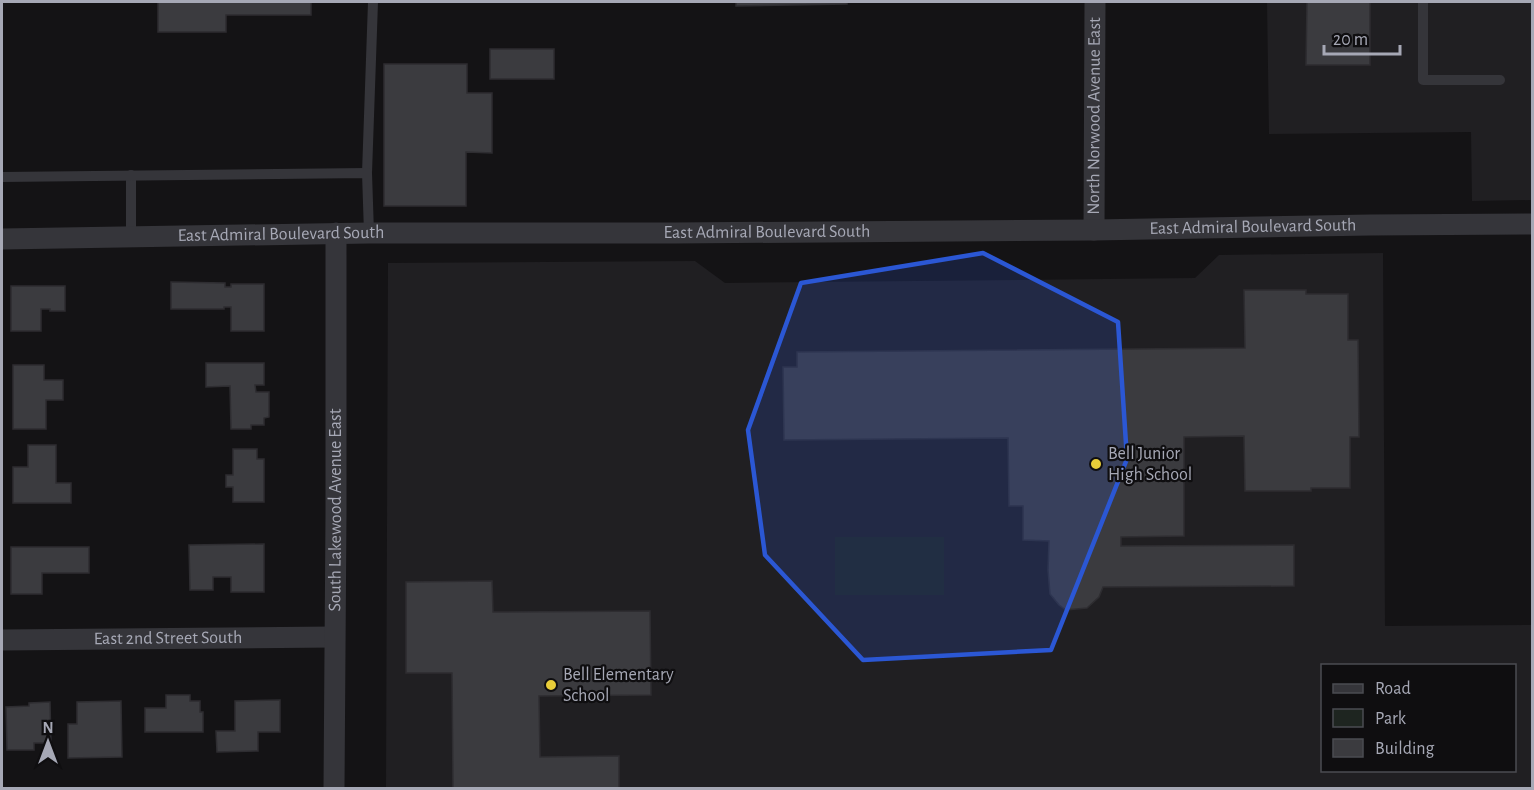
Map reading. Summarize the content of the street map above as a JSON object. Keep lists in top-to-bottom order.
{
  "streets": {
    "street": [
      "North Norwood Avenue East",
      "East Admiral Boulevard South",
      "South Lakewood Avenue East",
      "East 2nd Street South"
    ]
  },
  "crossings": [
    ["North Norwood Avenue East", "East Admiral Boulevard South"],
    ["East Admiral Boulevard South", "South Lakewood Avenue East"],
    ["South Lakewood Avenue East", "East 2nd Street South"]
  ],
  "places": ["Bell Junior High School", "Bell Elementary School"],
  "legend": ["Road", "Park", "Building"],
  "scale_bar": "20 m",
  "north": "top"
}
